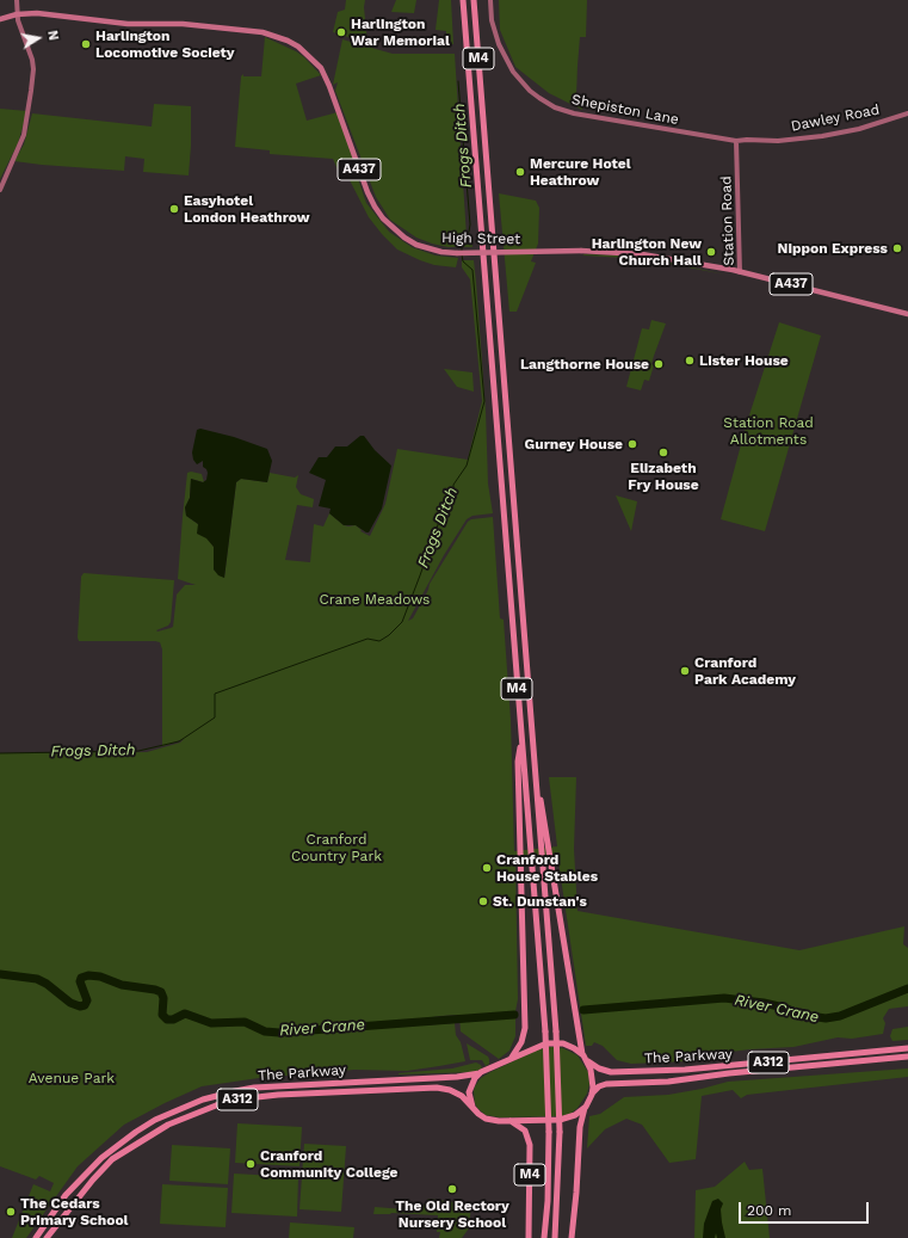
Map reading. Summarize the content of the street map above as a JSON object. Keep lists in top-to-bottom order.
{
  "streets": {
    "highway": ["M4", "The Parkway", "A312"],
    "main road": ["A437", "Station Road", "High Street"],
    "street": ["Shepiston Lane", "Dawley Road"]
  },
  "crossings": [
    ["M4", "The Parkway"],
    ["M4", "A312"],
    ["Shepiston Lane", "Dawley Road"],
    ["Shepiston Lane", "Station Road"],
    ["Dawley Road", "Station Road"],
    ["Station Road", "High Street"],
    ["The Parkway", "A312"]
  ],
  "water": ["Frogs Ditch", "River Crane"],
  "parks": [
    "Station Road Allotments",
    "Crane Meadows",
    "Cranford Country Park",
    "Avenue Park"
  ],
  "places": [
    "Harlington War Memorial",
    "Harlington Locomotive Society",
    "Mercure Hotel Heathrow",
    "Easyhotel London Heathrow",
    "Nippon Express",
    "Harlington New Church Hall",
    "Lister House",
    "Langthorne House",
    "Gurney House",
    "Elizabeth Fry House",
    "Cranford Park Academy",
    "Cranford House Stables",
    "St. Dunstan's",
    "Cranford Community College",
    "The Old Rectory Nursery School",
    "The Cedars Primary School"
  ],
  "scale_bar": "200 m",
  "north": "right"
}
